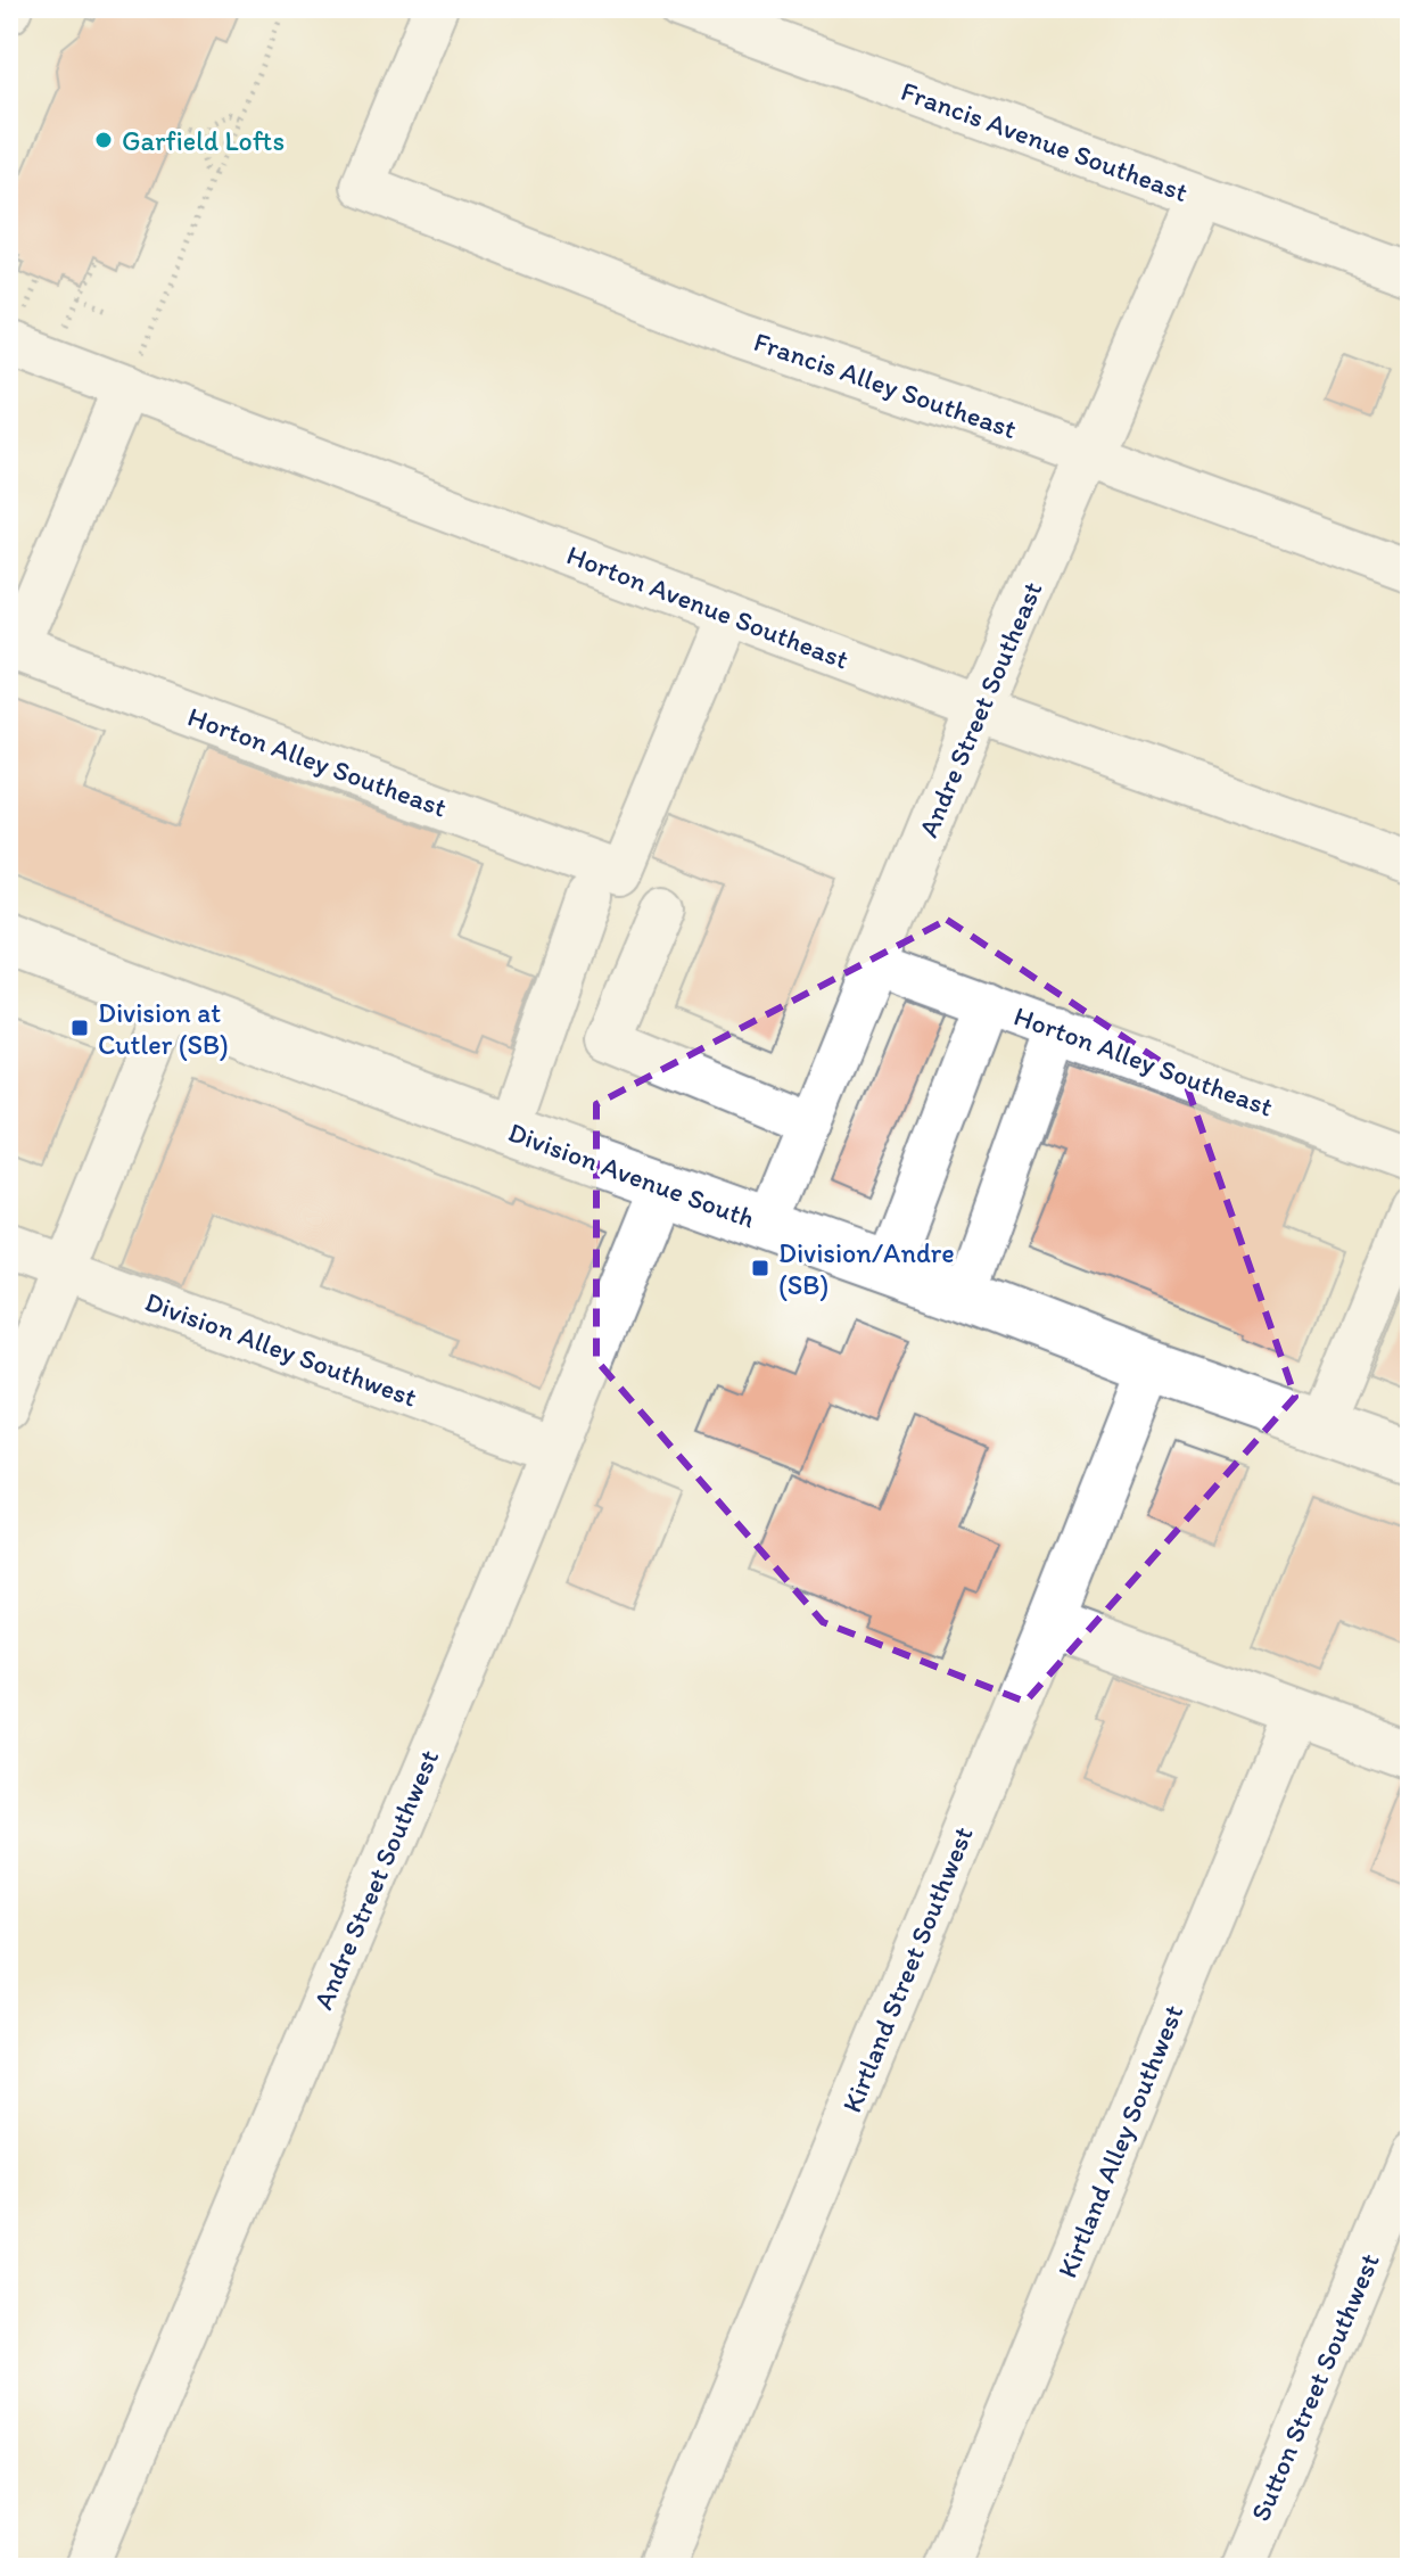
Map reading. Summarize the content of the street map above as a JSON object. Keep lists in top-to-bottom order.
{
  "streets": {
    "main road": ["Division Avenue South"],
    "street": [
      "Francis Avenue Southeast",
      "Francis Alley Southeast",
      "Horton Avenue Southeast",
      "Andre Street Southeast",
      "Horton Alley Southeast",
      "Division Alley Southwest",
      "Andre Street Southwest",
      "Kirtland Street Southwest",
      "Kirtland Alley Southwest",
      "Sutton Street Southwest"
    ]
  },
  "crossings": [
    ["Francis Avenue Southeast", "Andre Street Southeast"],
    ["Francis Alley Southeast", "Andre Street Southeast"],
    ["Horton Avenue Southeast", "Andre Street Southeast"],
    ["Horton Avenue Southeast", "Horton Alley Southeast"],
    ["Andre Street Southeast", "Horton Alley Southeast"],
    ["Andre Street Southeast", "Division Avenue South"],
    ["Division Avenue South", "Andre Street Southwest"],
    ["Division Avenue South", "Kirtland Street Southwest"],
    ["Division Alley Southwest", "Andre Street Southwest"]
  ],
  "places": {
    "other": ["Garfield Lofts"],
    "transit": ["Division at Cutler (SB)", "Division/Andre (SB)"]
  }
}
